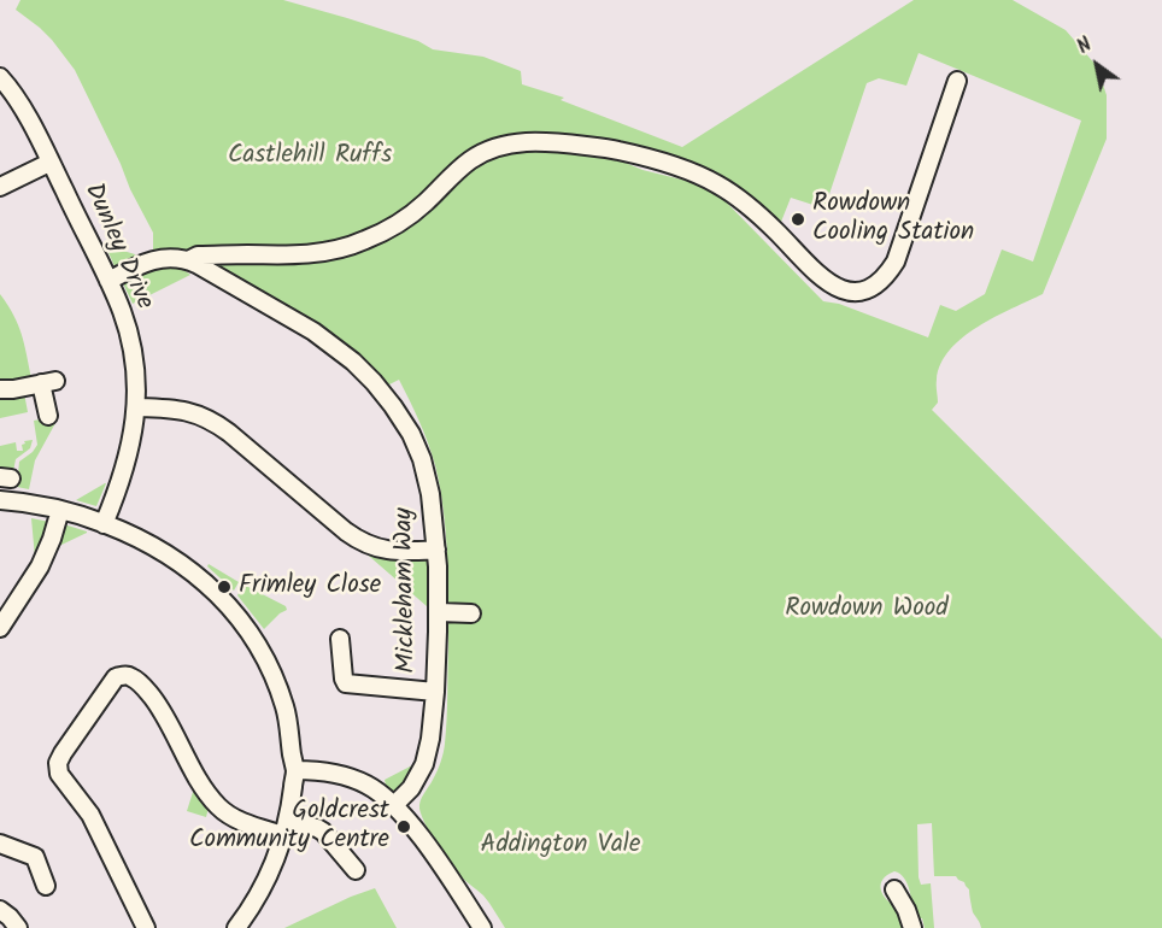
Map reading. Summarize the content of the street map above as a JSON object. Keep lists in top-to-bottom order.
{
  "streets": {
    "street": ["Dunley Drive", "Mickleham Way"]
  },
  "crossings": [
    ["Dunley Drive", "Mickleham Way"]
  ],
  "parks": ["Castlehill Ruffs", "Rowdown Wood", "Addington Vale"],
  "places": ["Rowdown Cooling Station", "Frimley Close", "Goldcrest Community Centre"],
  "north": "top left"
}
